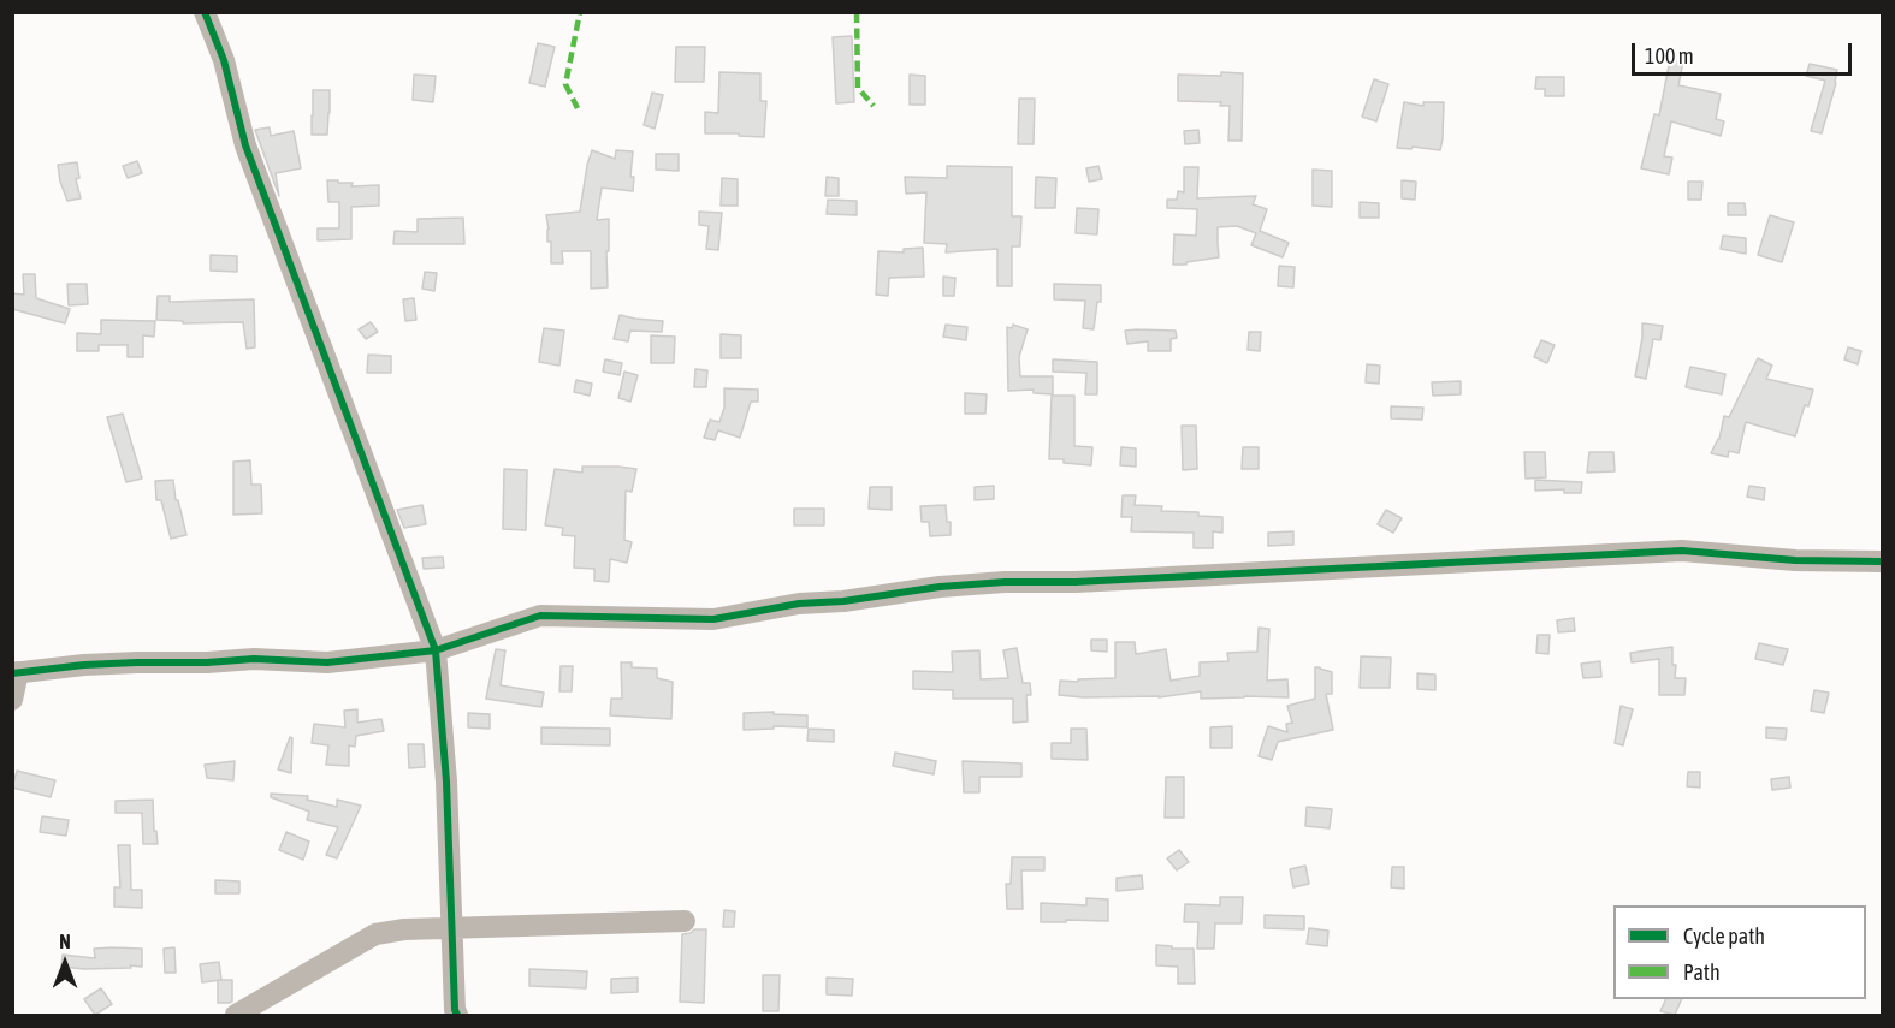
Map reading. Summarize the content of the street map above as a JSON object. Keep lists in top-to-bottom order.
{
  "legend": ["Cycle path", "Path"],
  "scale_bar": "100 m",
  "north": "top"
}
